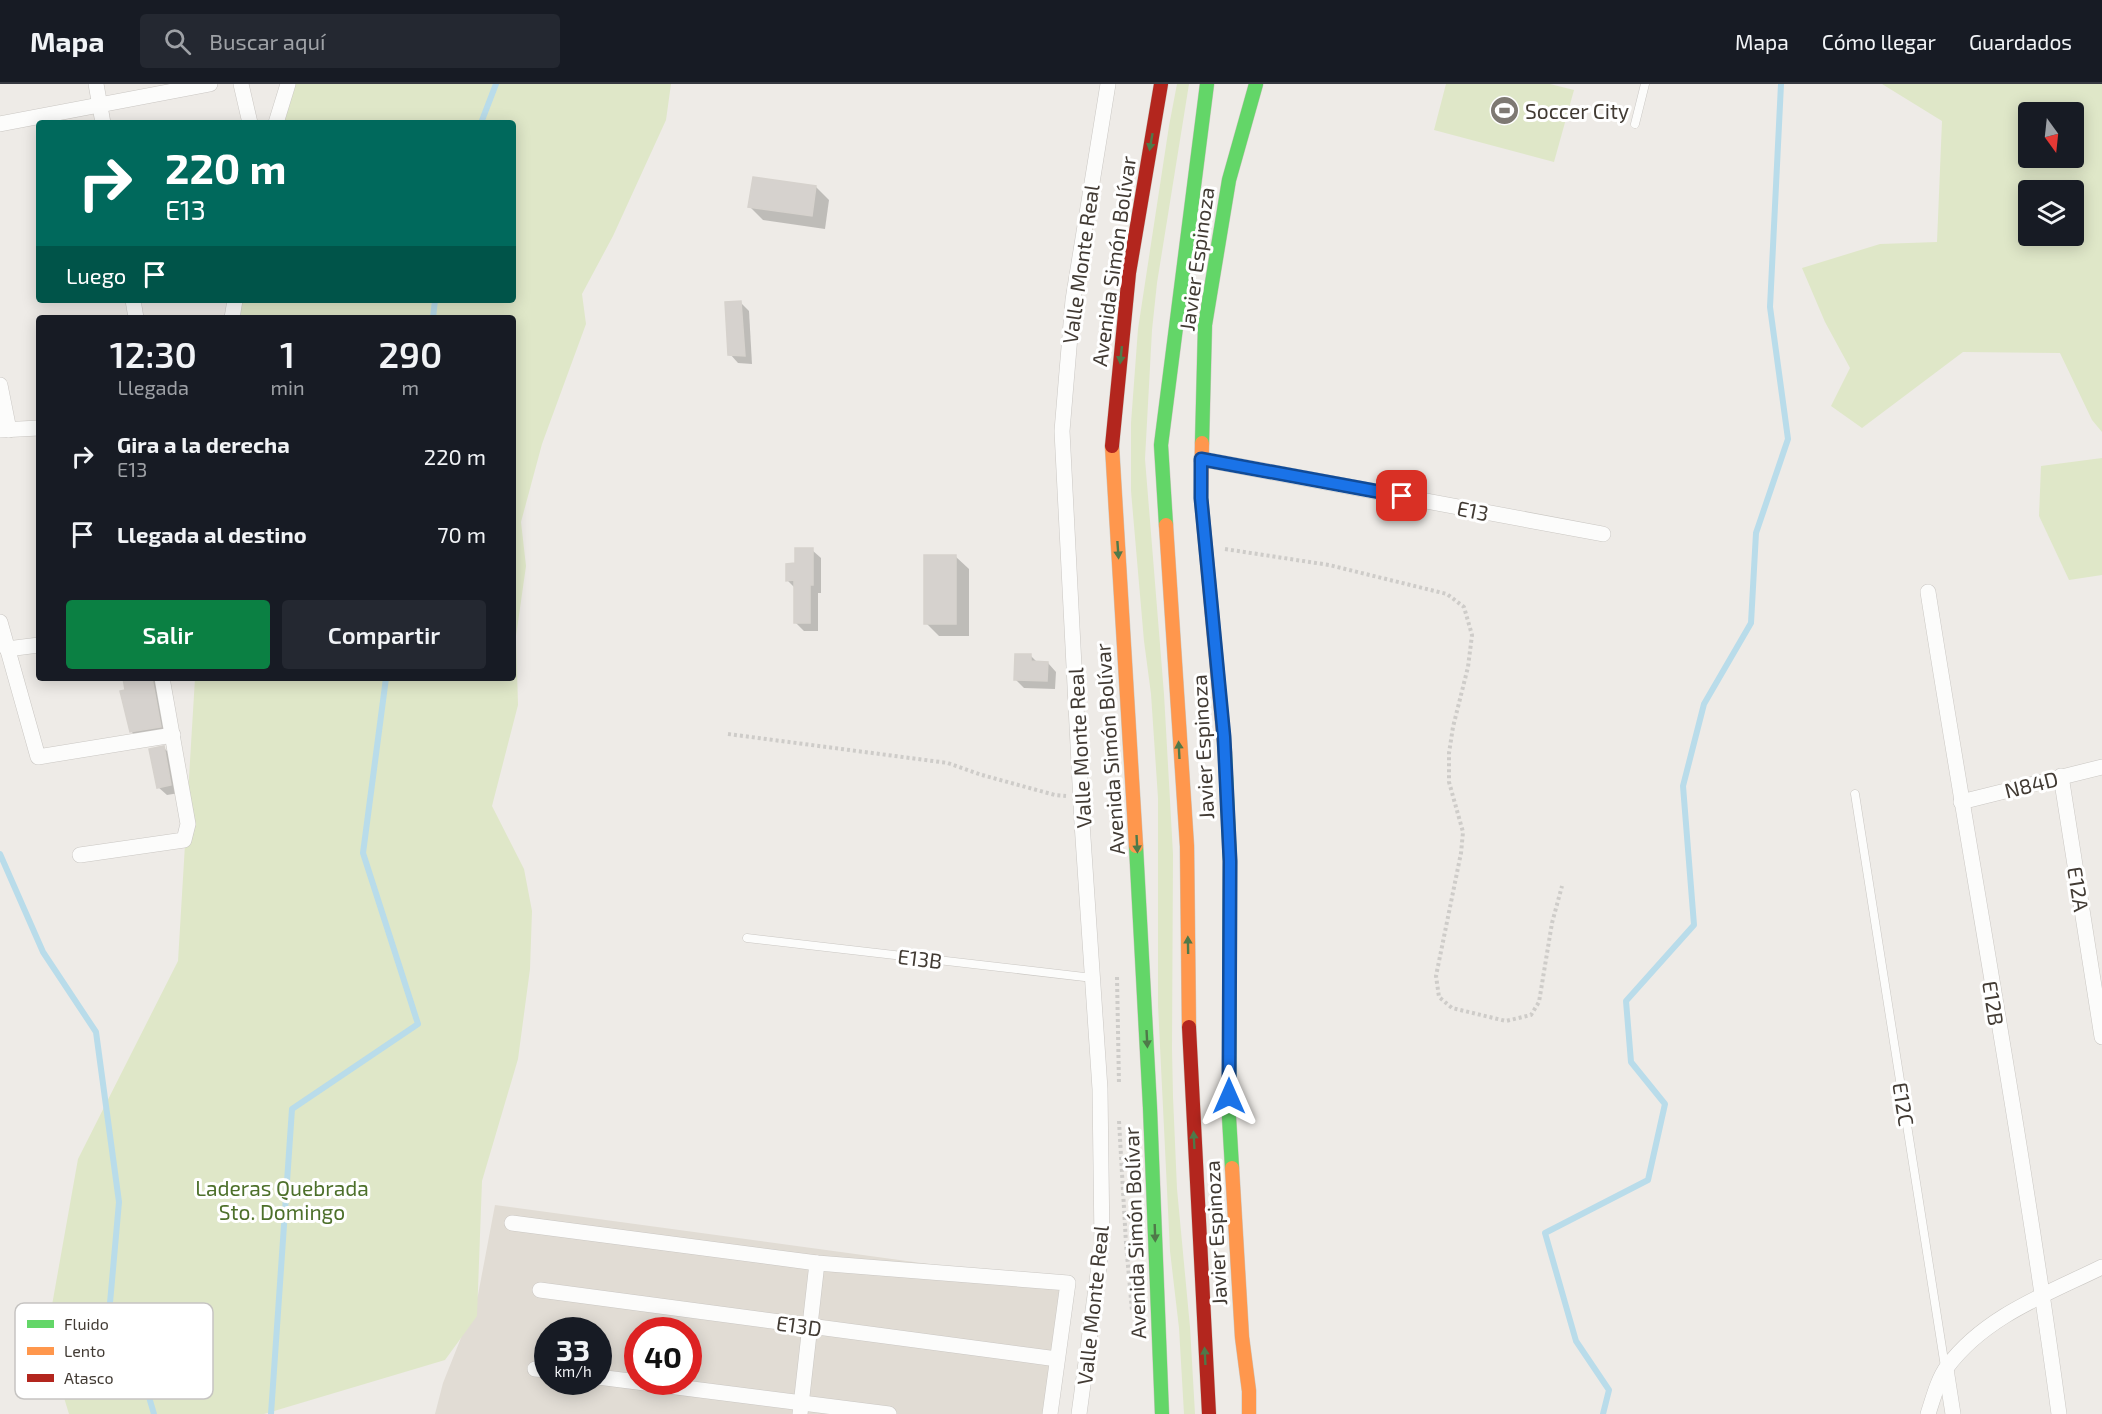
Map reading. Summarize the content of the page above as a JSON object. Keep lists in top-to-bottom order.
{
  "streets": {
    "main road": ["Javier Espinoza", "Avenida Simón Bolívar"],
    "street": [
      "Valle Monte Real",
      "E13",
      "N84D",
      "E12A",
      "E12B",
      "E12C",
      "E13D"
    ],
    "lane": ["E13B"]
  },
  "crossings": [
    ["Javier Espinoza", "E13"],
    ["Valle Monte Real", "E13B"],
    ["N84D", "E12A"],
    ["N84D", "E12B"]
  ],
  "parks": ["Laderas Quebrada Sto. Domingo"],
  "places": {
    "sports": ["Soccer City"]
  },
  "legend": ["Fluido", "Lento", "Atasco"],
  "north": "bottom",
  "page": {
    "header": "Mapa",
    "search": "Buscar aquí",
    "nav": ["Mapa", "Cómo llegar", "Guardados"],
    "turn": ["220 m", "E13"],
    "then": "Luego",
    "eta": [
      "12:30",
      "Llegada",
      "1",
      "min",
      "290",
      "m"
    ],
    "list": [
      {
        "name": "Gira a la derecha",
        "note": "E13",
        "value": "220 m"
      },
      {
        "name": "Llegada al destino",
        "value": "70 m"
      }
    ],
    "buttons": ["Salir", "Compartir"],
    "speed": "33 km/h",
    "limit": "40"
  }
}
